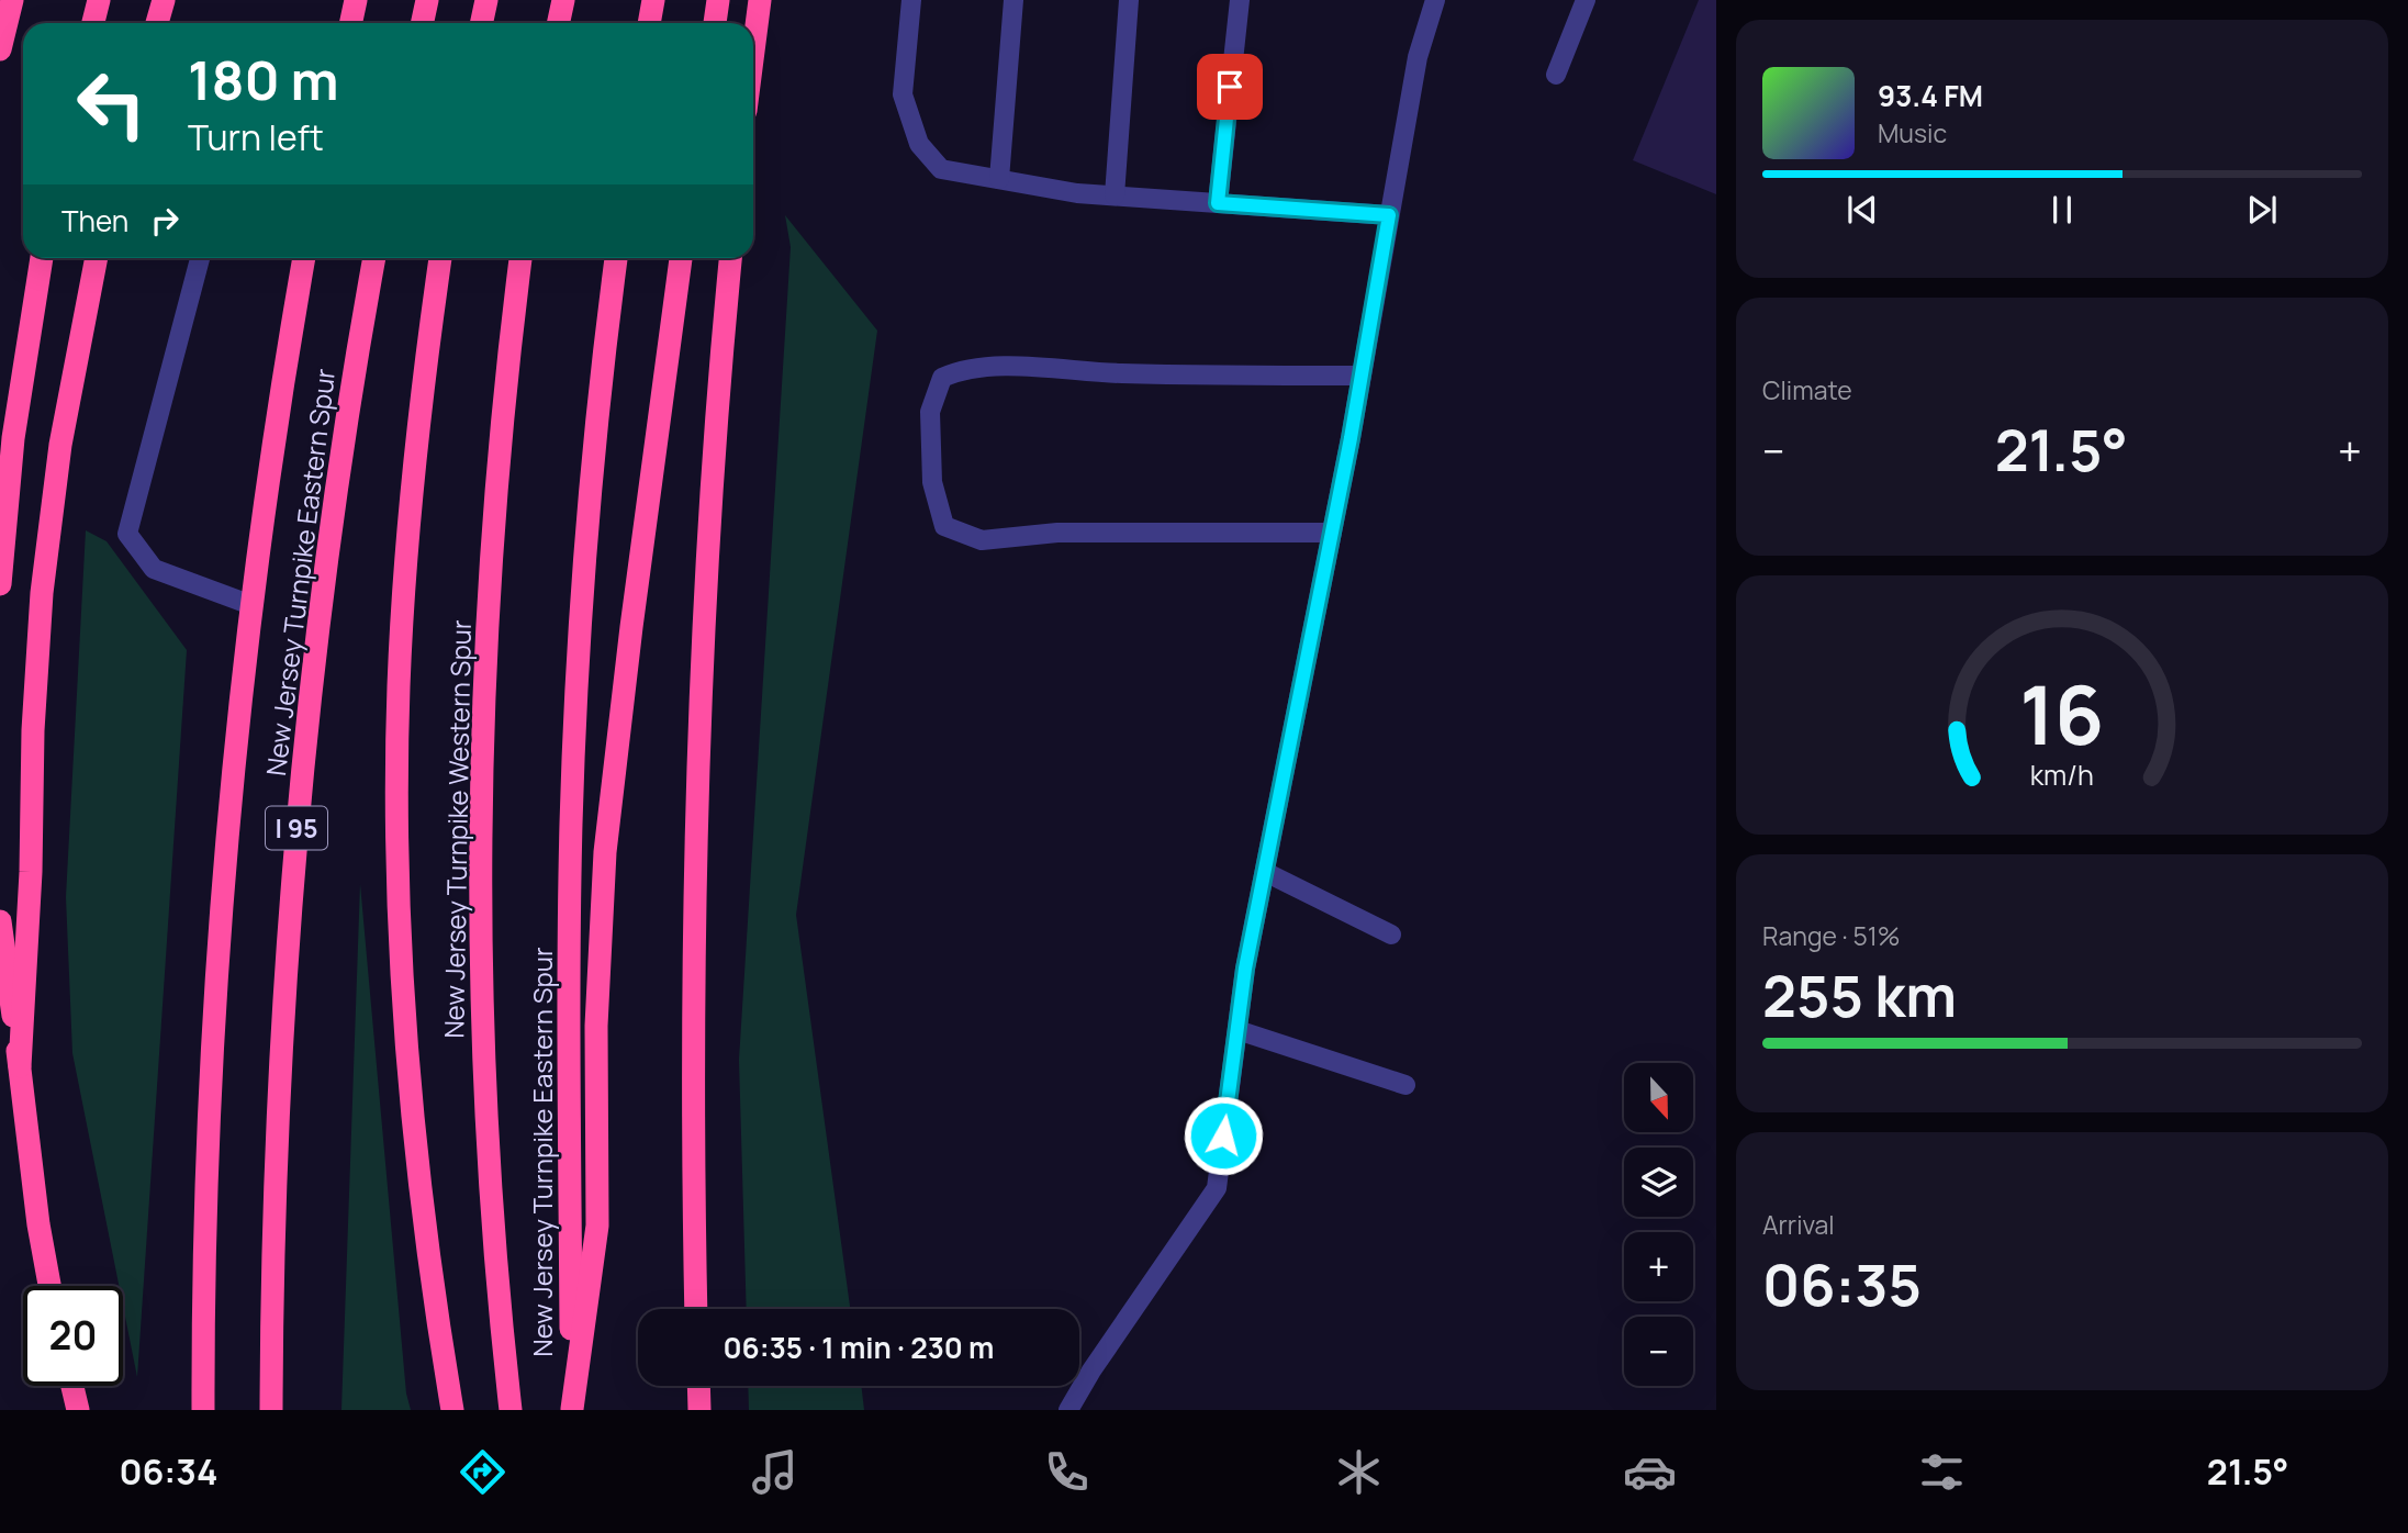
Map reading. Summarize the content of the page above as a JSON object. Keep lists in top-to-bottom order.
{
  "streets": {
    "highway": ["New Jersey Turnpike Eastern Spur", "I 95", "New Jersey Turnpike Western Spur"]
  },
  "north": "bottom",
  "page": {
    "turn": ["180 m", "Turn left"],
    "song": ["93.4 FM", "Music"],
    "then": "Then",
    "tile": [
      "Climate",
      ["Range · 51%", "255 km"],
      ["Arrival", "06:35"]
    ],
    "heat": ["−", "21.5°", "+"],
    "map_buttons": ["+", "−"],
    "limit": "20",
    "trip": "06:35 · 1 min · 230 m",
    "tabs": ["06:34", "21.5°"],
    "gauge": ["16", "km/h"]
  }
}
